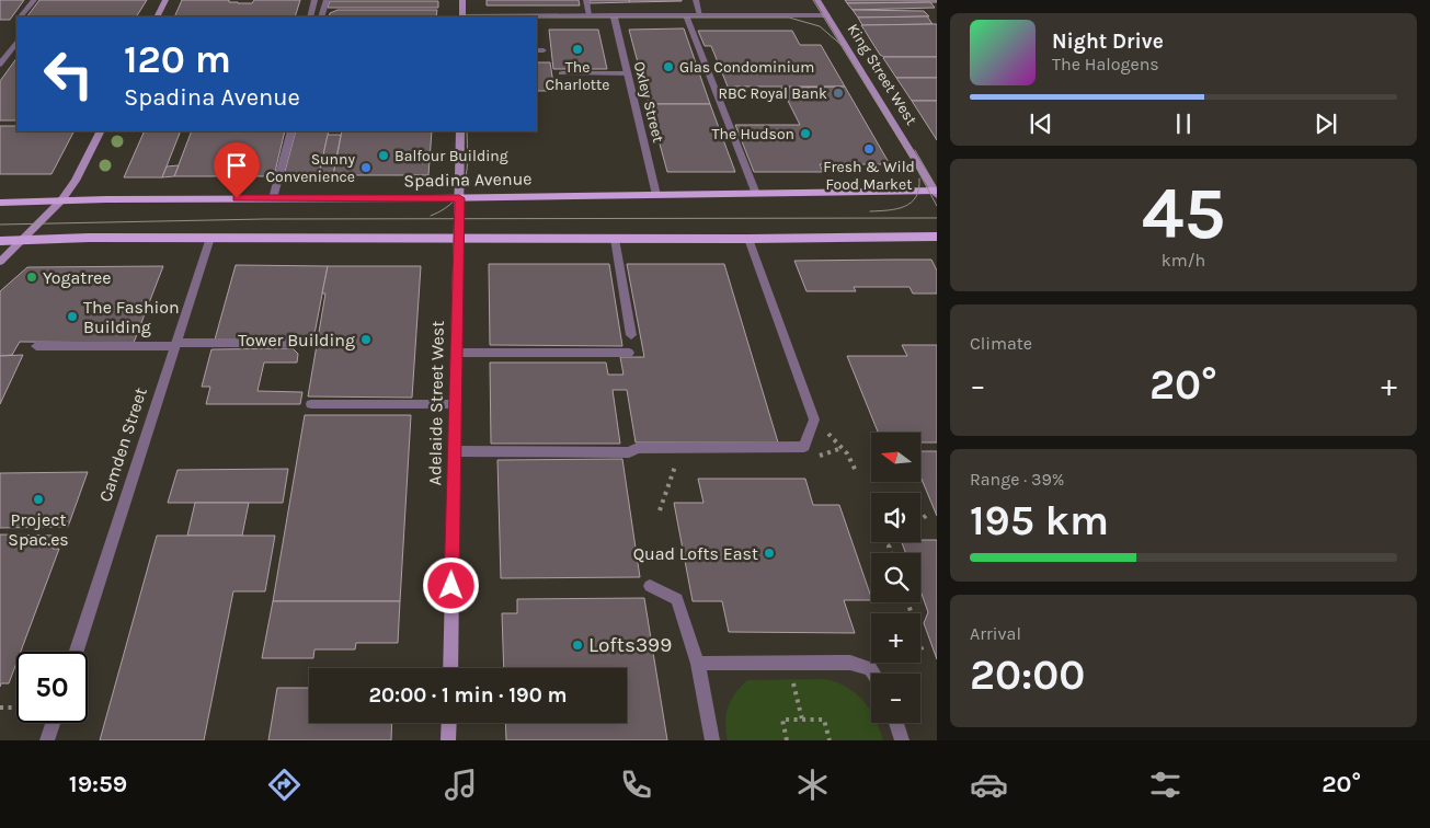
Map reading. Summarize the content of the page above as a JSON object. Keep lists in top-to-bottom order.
{
  "streets": {
    "main road": ["King Street West", "Spadina Avenue", "Adelaide Street West"],
    "street": ["Oxley Street", "Camden Street"]
  },
  "crossings": [
    ["King Street West", "Spadina Avenue"],
    ["Oxley Street", "Spadina Avenue"],
    ["Spadina Avenue", "Adelaide Street West"]
  ],
  "places": [
    "The Charlotte",
    "Glas Condominium",
    "RBC Royal Bank",
    "The Hudson",
    "Fresh & Wild Food Market",
    "Balfour Building",
    "Sunny Convenience",
    "Yogatree",
    "The Fashion Building",
    "Tower Building",
    "Project Spac.es",
    "Quad Lofts East",
    "Lofts399"
  ],
  "north": "left",
  "page": {
    "turn": ["120 m", "Spadina Avenue"],
    "song": ["Night Drive", "The Halogens"],
    "tile": [
      ["45", "km/h"],
      "Climate",
      ["Range · 39%", "195 km"],
      ["Arrival", "20:00"]
    ],
    "heat": ["−", "20°", "+"],
    "map_buttons": ["+", "−"],
    "limit": "50",
    "trip": "20:00 · 1 min · 190 m",
    "tabs": ["19:59", "20°"]
  }
}
